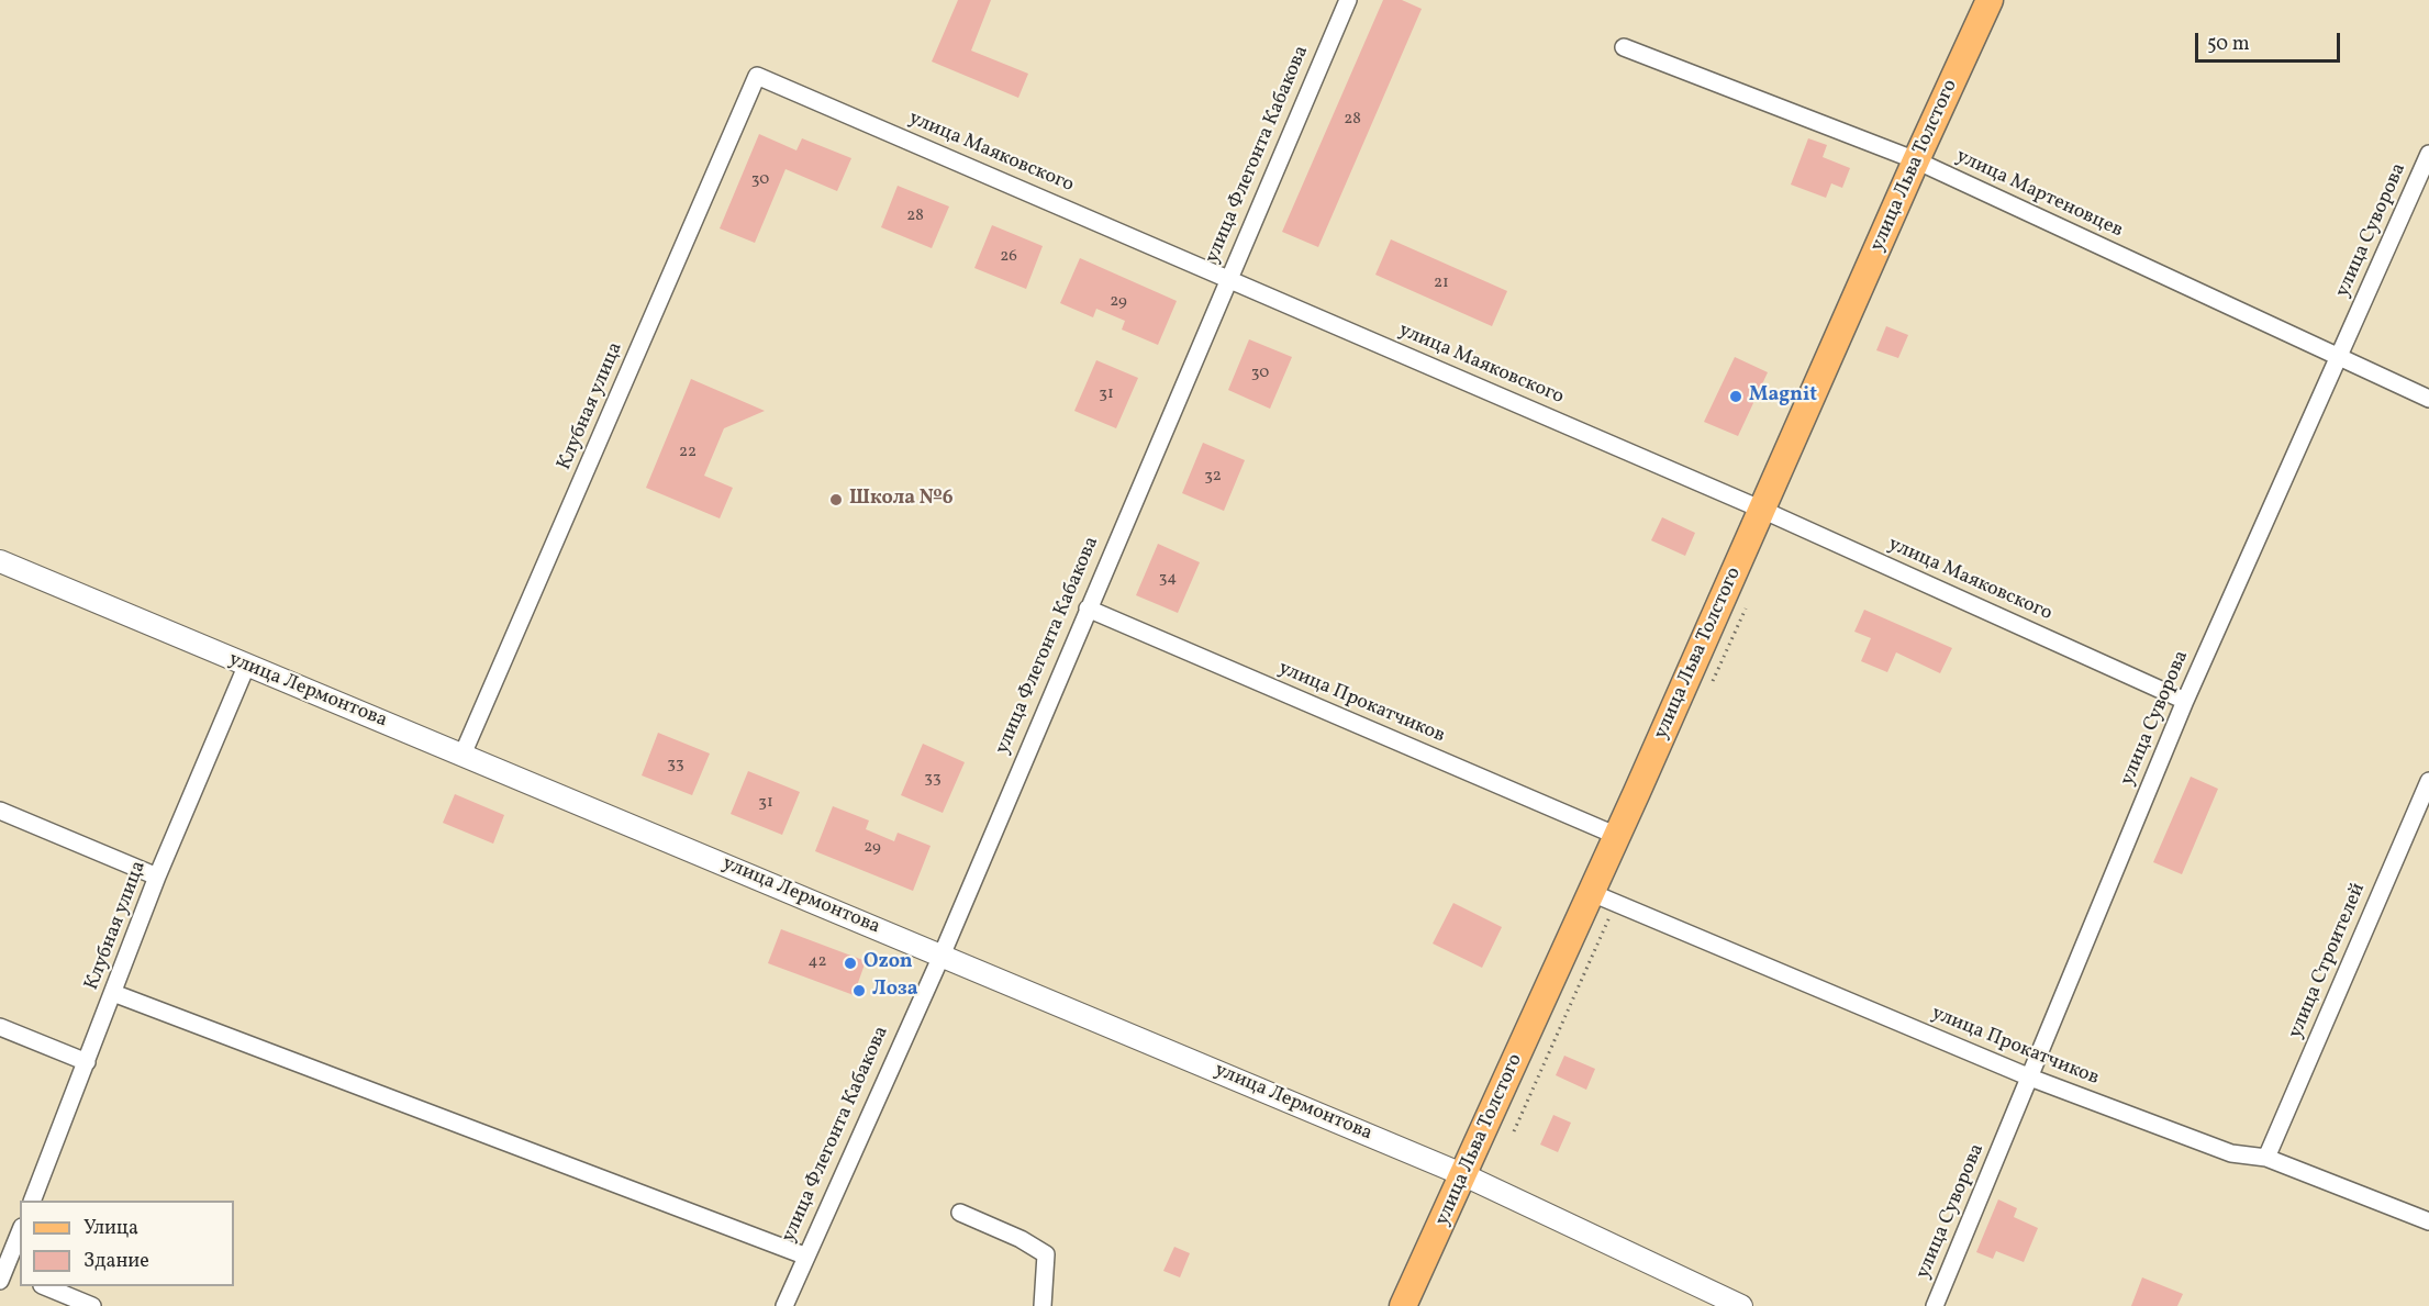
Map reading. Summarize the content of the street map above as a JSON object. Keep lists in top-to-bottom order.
{
  "streets": {
    "main road": ["улица Льва Толстого"],
    "street": [
      "улица Маяковского",
      "улица Флегонта Кабакова",
      "улица Мартеновцев",
      "улица Суворова",
      "Клубная улица",
      "улица Лермонтова",
      "улица Прокатчиков",
      "улица Строителей"
    ]
  },
  "crossings": [
    ["улица Маяковского", "улица Флегонта Кабакова"],
    ["улица Маяковского", "улица Льва Толстого"],
    ["улица Маяковского", "улица Суворова"],
    ["улица Маяковского", "Клубная улица"],
    ["улица Флегонта Кабакова", "улица Лермонтова"],
    ["улица Флегонта Кабакова", "улица Прокатчиков"],
    ["улица Льва Толстого", "улица Мартеновцев"],
    ["улица Льва Толстого", "улица Лермонтова"],
    ["улица Льва Толстого", "улица Прокатчиков"],
    ["улица Мартеновцев", "улица Суворова"],
    ["улица Суворова", "улица Прокатчиков"],
    ["Клубная улица", "улица Лермонтова"],
    ["улица Прокатчиков", "улица Строителей"]
  ],
  "places": [
    "Magnit",
    "Школа №6",
    "Ozon",
    "Лоза"
  ],
  "house_numbers": [
    "28",
    "30",
    "28",
    "26",
    "21",
    "29",
    "30",
    "31",
    "22",
    "32",
    "34",
    "33",
    "33",
    "31",
    "29",
    "42"
  ],
  "legend": ["Улица", "Здание"],
  "scale_bar": "50 m"
}
